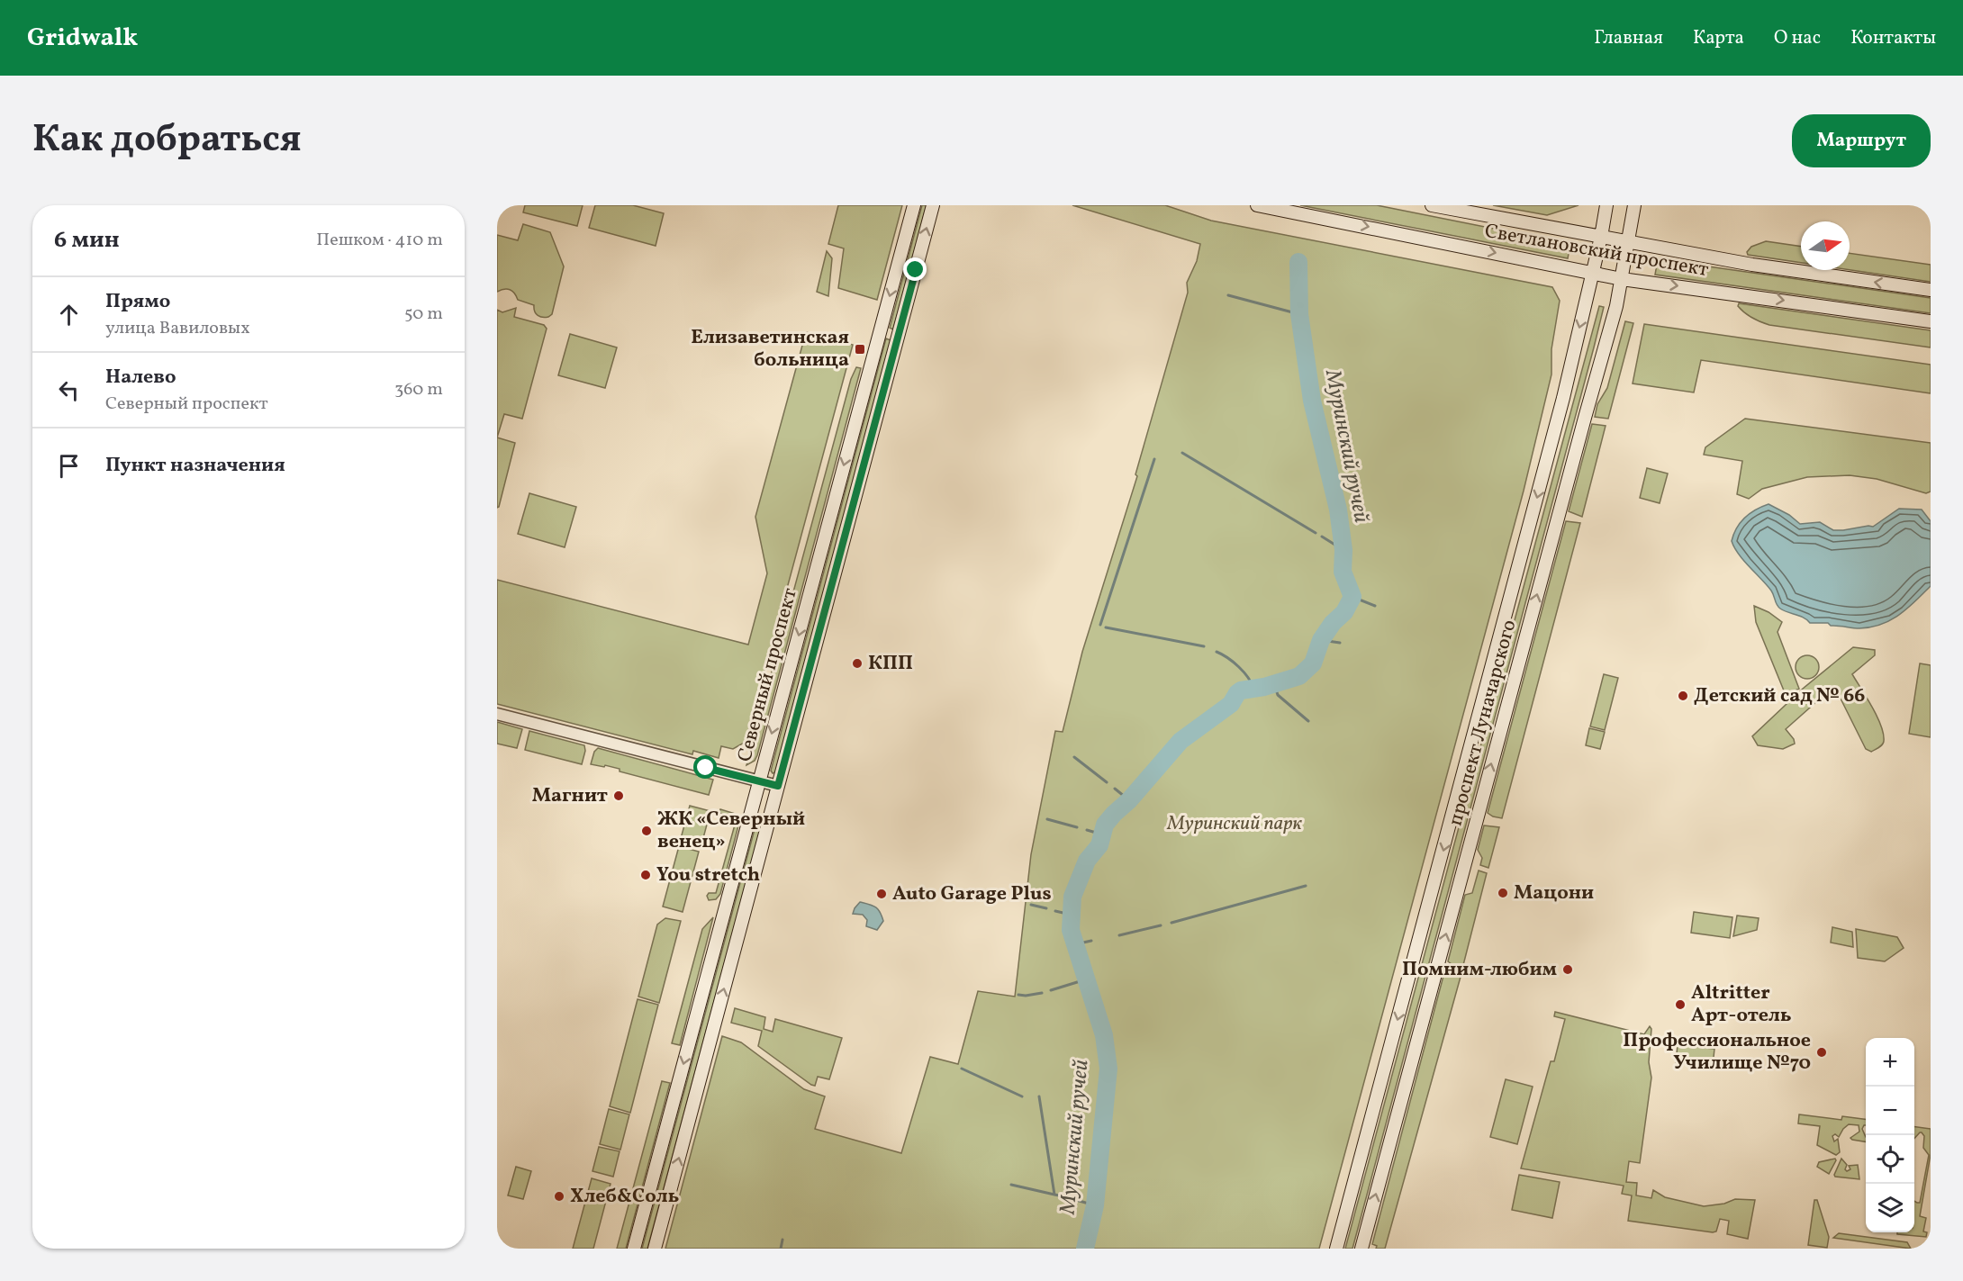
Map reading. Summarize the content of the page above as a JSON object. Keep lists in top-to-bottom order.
{
  "streets": {
    "main road": ["Светлановский проспект", "Северный проспект", "проспект Луначарского"]
  },
  "crossings": [
    ["Светлановский проспект", "проспект Луначарского"]
  ],
  "water": ["Муринский ручей"],
  "parks": ["Муринский парк"],
  "places": {
    "transit": ["Елизаветинская больница"],
    "other": [
      "КПП",
      "Детский сад № 66",
      "Магнит",
      "ЖК «Северный венец»",
      "You stretch",
      "Мацони",
      "Auto Garage Plus",
      "Помним-любим",
      "Altritter Арт-отель",
      "Профессиональное Училище №70",
      "Хлеб&Соль"
    ]
  },
  "north": "right",
  "page": {
    "header": "Gridwalk",
    "nav": [
      "Главная",
      "Карта",
      "О нас",
      "Контакты"
    ],
    "title": "Как добраться",
    "buttons": "Маршрут",
    "heading": ["6 мин", "Пешком · 410 m"],
    "list": [
      ["Прямо", "улица Вавиловых", "50 m"],
      ["Налево", "Северный проспект", "360 m"],
      "Пункт назначения"
    ],
    "map_buttons": ["+", "−"]
  }
}
